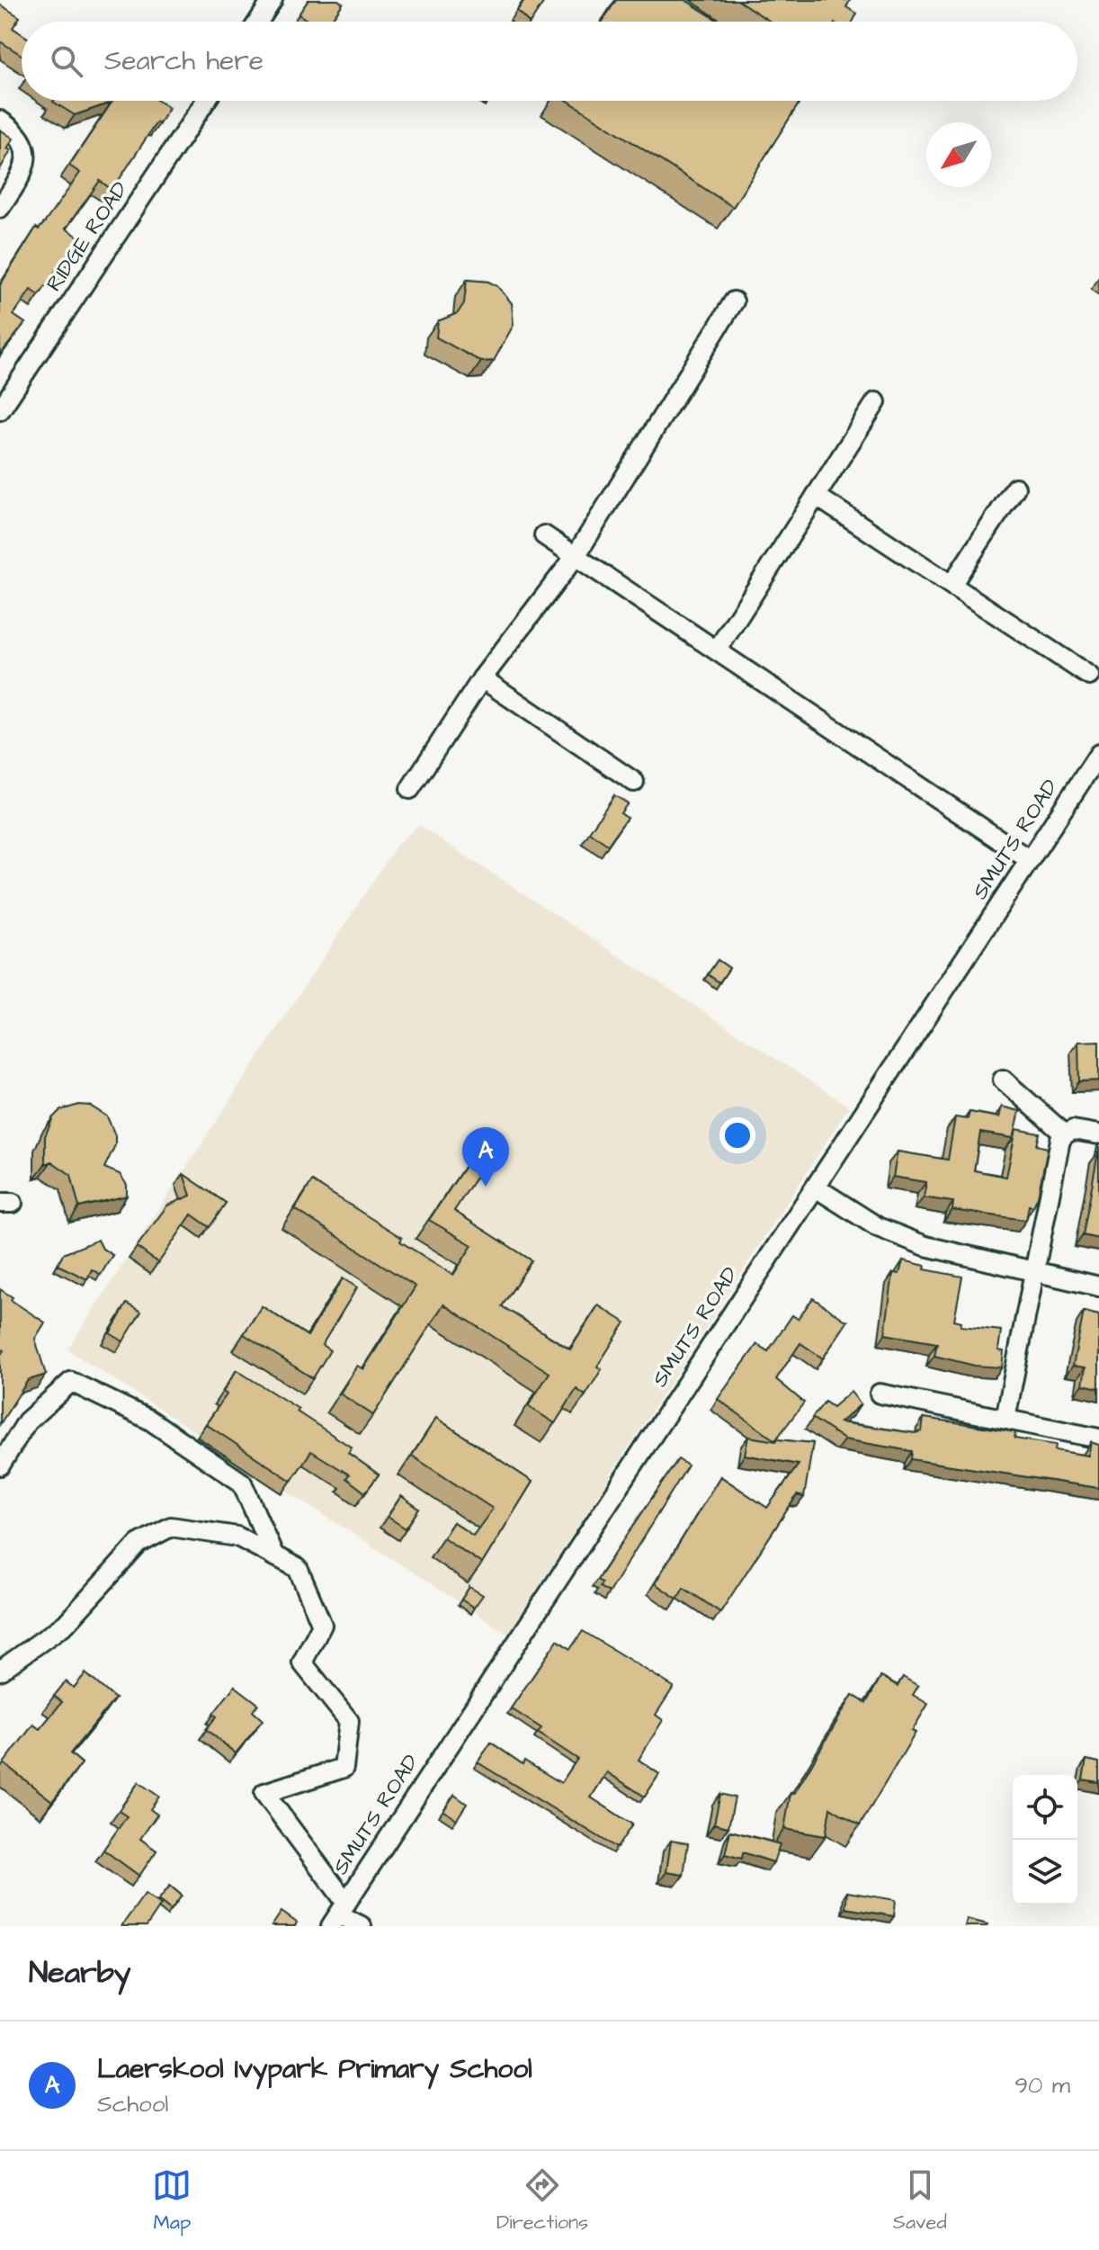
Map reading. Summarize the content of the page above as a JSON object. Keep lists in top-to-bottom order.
{
  "streets": {
    "street": ["RIDGE ROAD", "SMUTS ROAD"]
  },
  "north": "bottom left",
  "page": {
    "search": "Search here",
    "pins": "A",
    "heading": "Nearby",
    "list": [
      {
        "mark": "A",
        "name": "Laerskool Ivypark Primary School",
        "note": "School",
        "value": "90 m"
      }
    ],
    "nav": ["Map", "Directions", "Saved"]
  }
}
